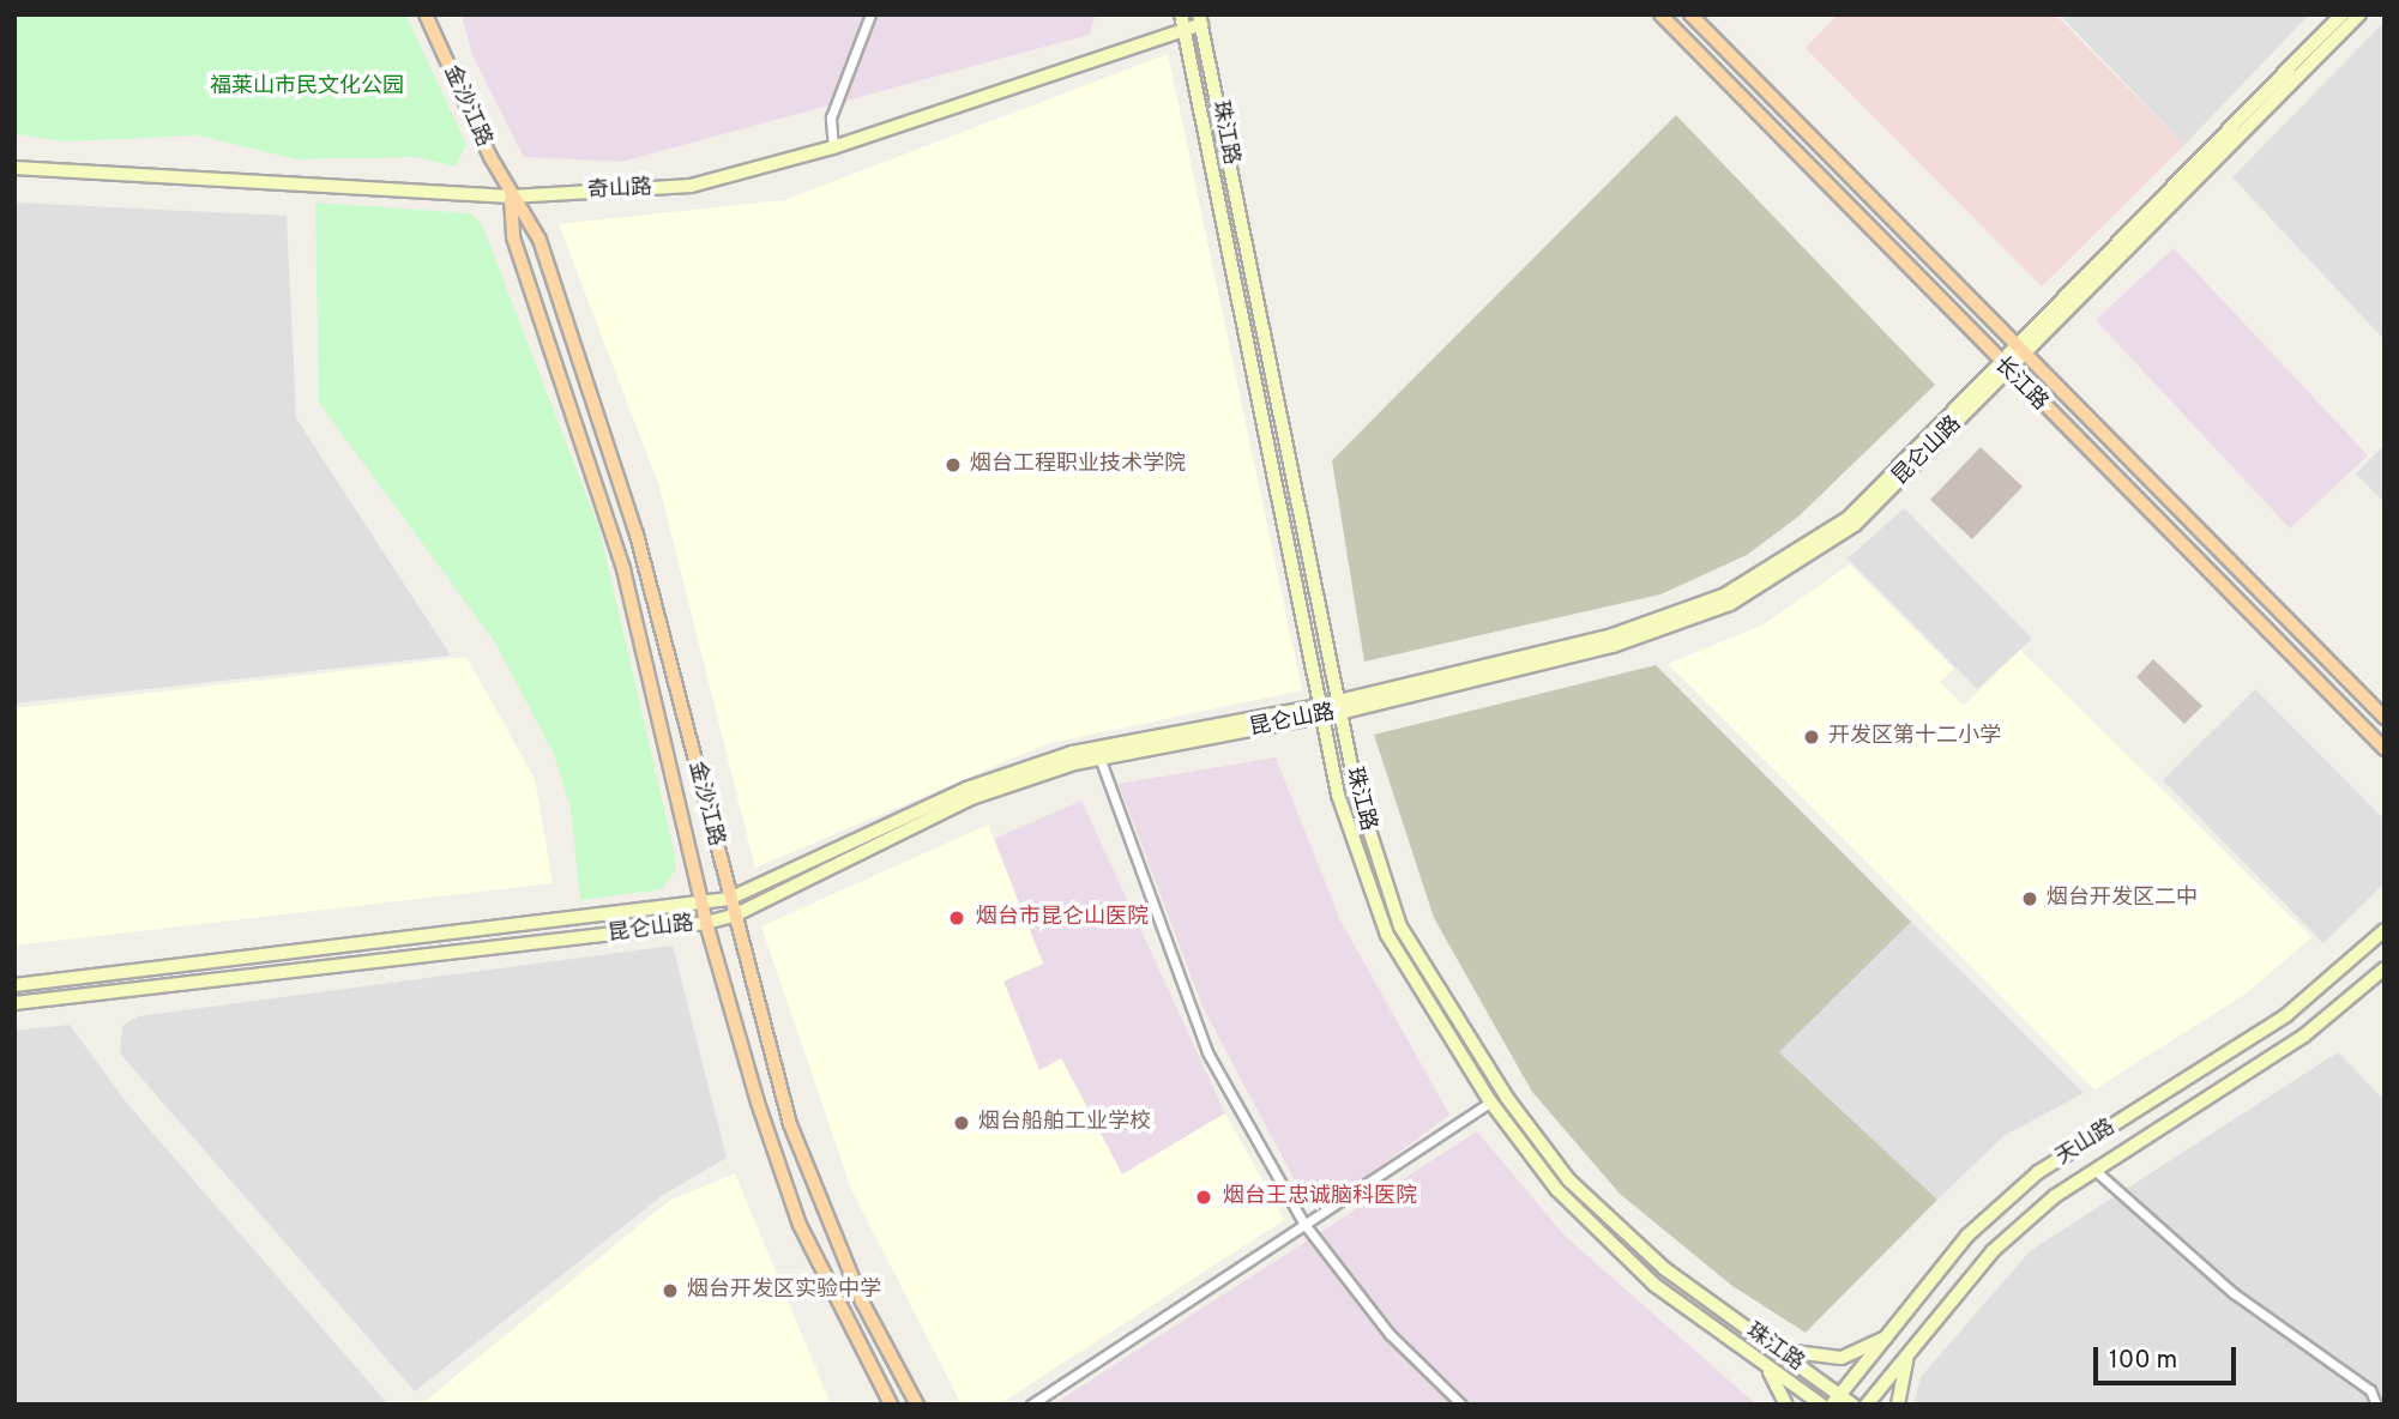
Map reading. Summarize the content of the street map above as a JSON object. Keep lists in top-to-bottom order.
{
  "streets": {
    "main road": ["金沙江路", "长江路"],
    "street": [
      "珠江路",
      "奇山路",
      "昆仑山路",
      "天山路"
    ]
  },
  "crossings": [
    ["金沙江路", "奇山路"],
    ["金沙江路", "昆仑山路"],
    ["珠江路", "奇山路"],
    ["珠江路", "昆仑山路"],
    ["珠江路", "天山路"],
    ["长江路", "昆仑山路"]
  ],
  "parks": ["福莱山市民文化公园"],
  "places": [
    "烟台工程职业技术学院",
    "开发区第十二小学",
    "烟台开发区二中",
    "烟台市昆仑山医院",
    "烟台船舶工业学校",
    "烟台王忠诚脑科医院",
    "烟台开发区实验中学"
  ],
  "scale_bar": "100 m"
}
